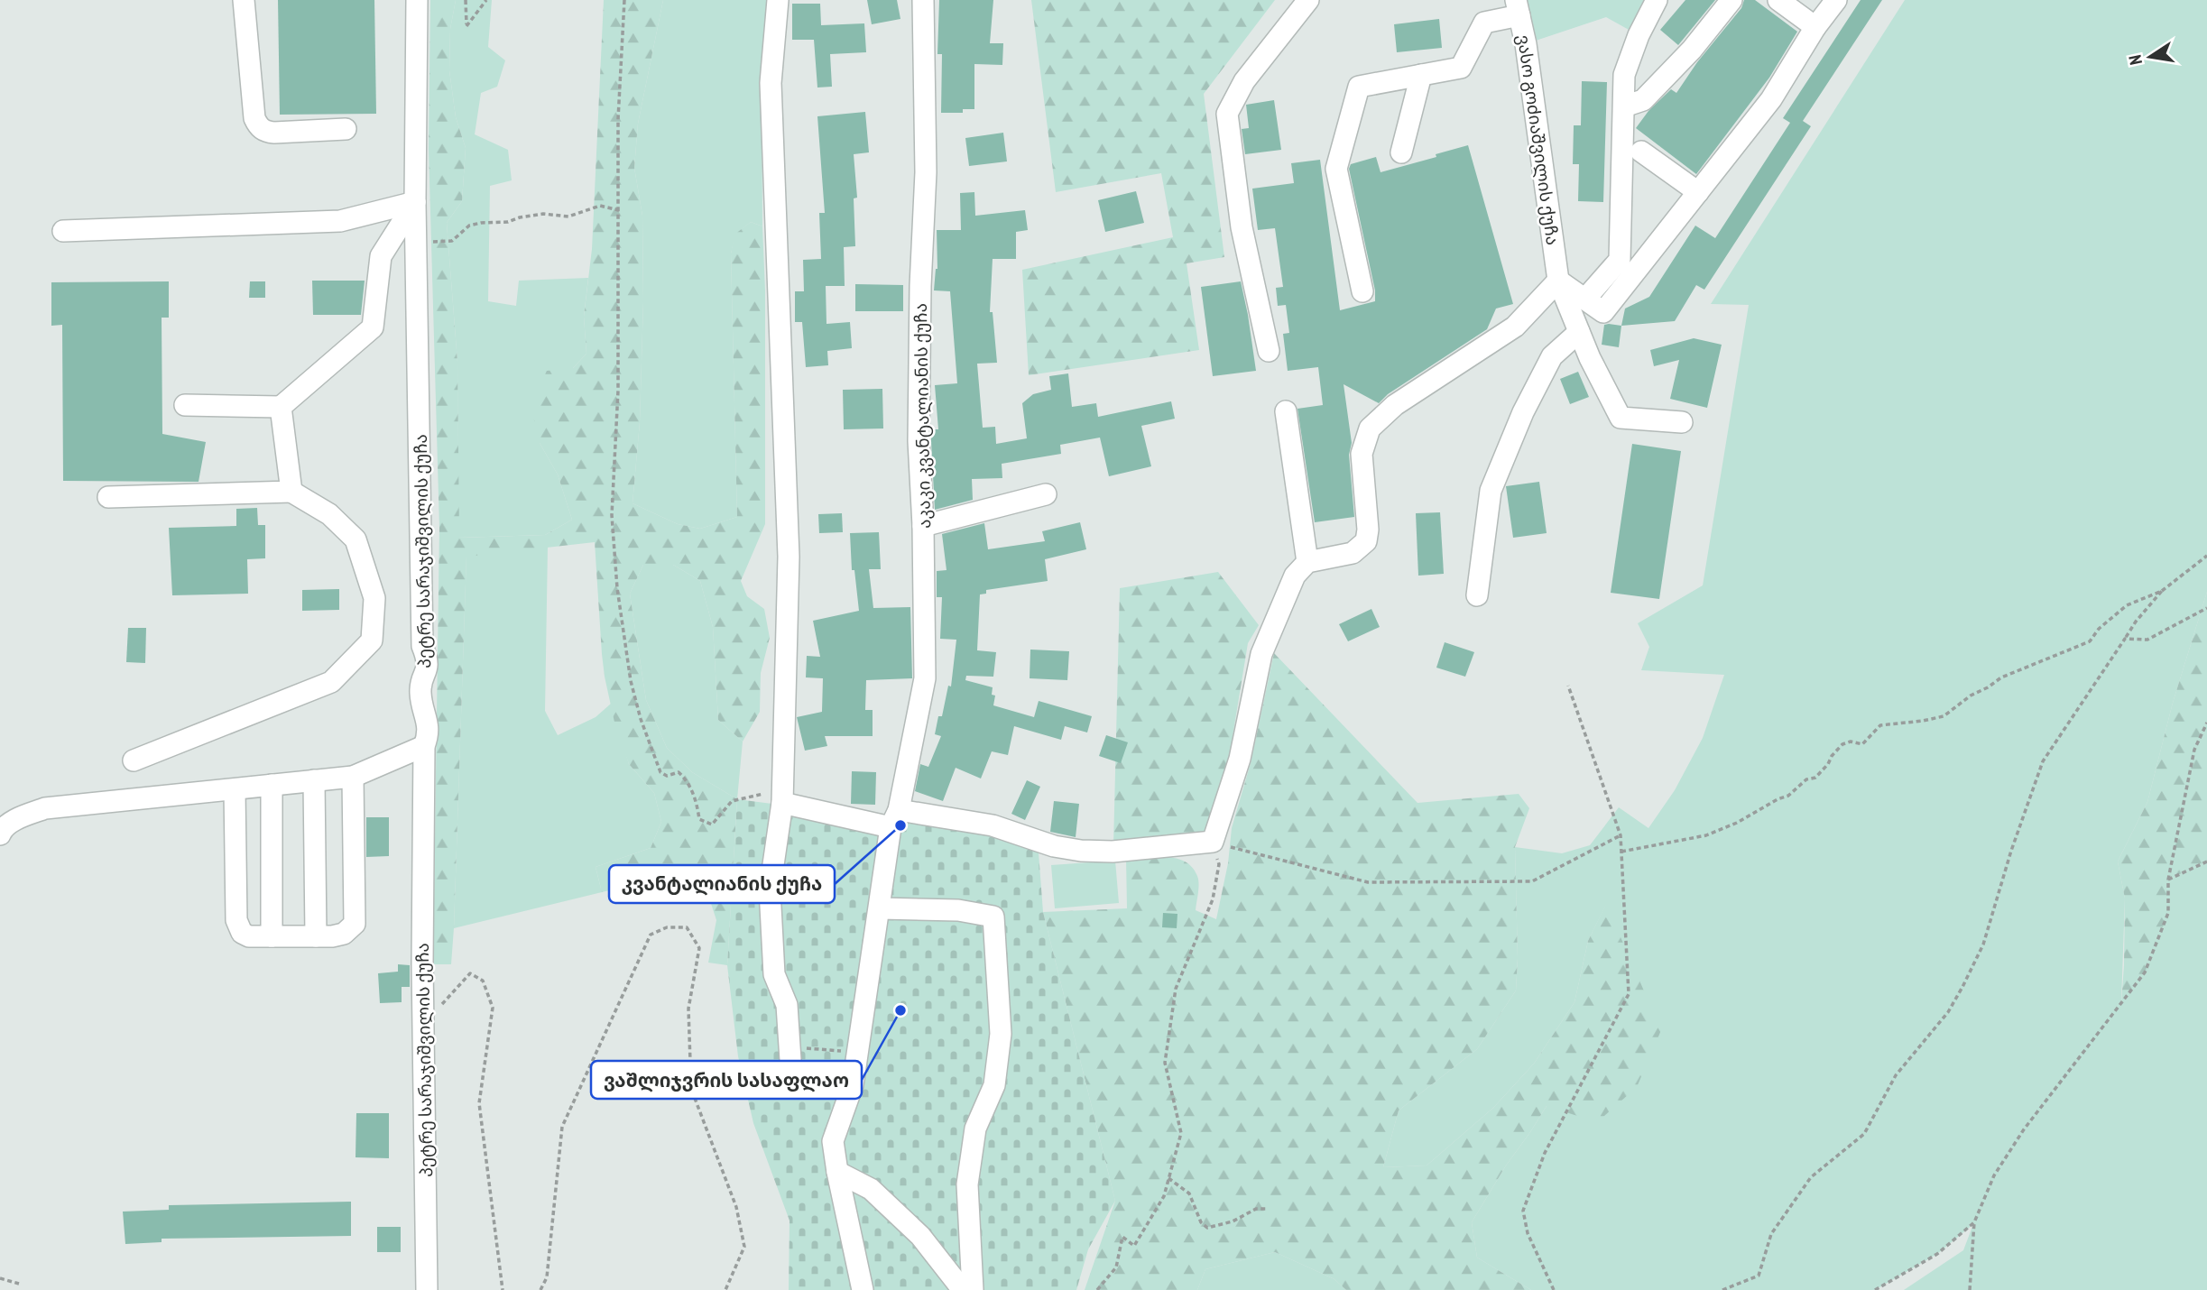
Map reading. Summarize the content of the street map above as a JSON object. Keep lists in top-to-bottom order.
{
  "streets": {
    "street": ["ვასო გოძიაშვილის ქუჩა", "აკაკი კვანტალიანის ქუჩა", "პეტრე სარაჯიშვილის ქუჩა"]
  },
  "places": ["კვანტალიანის ქუჩა", "ვაშლიჯვრის სასაფლაო"],
  "north": "left"
}
